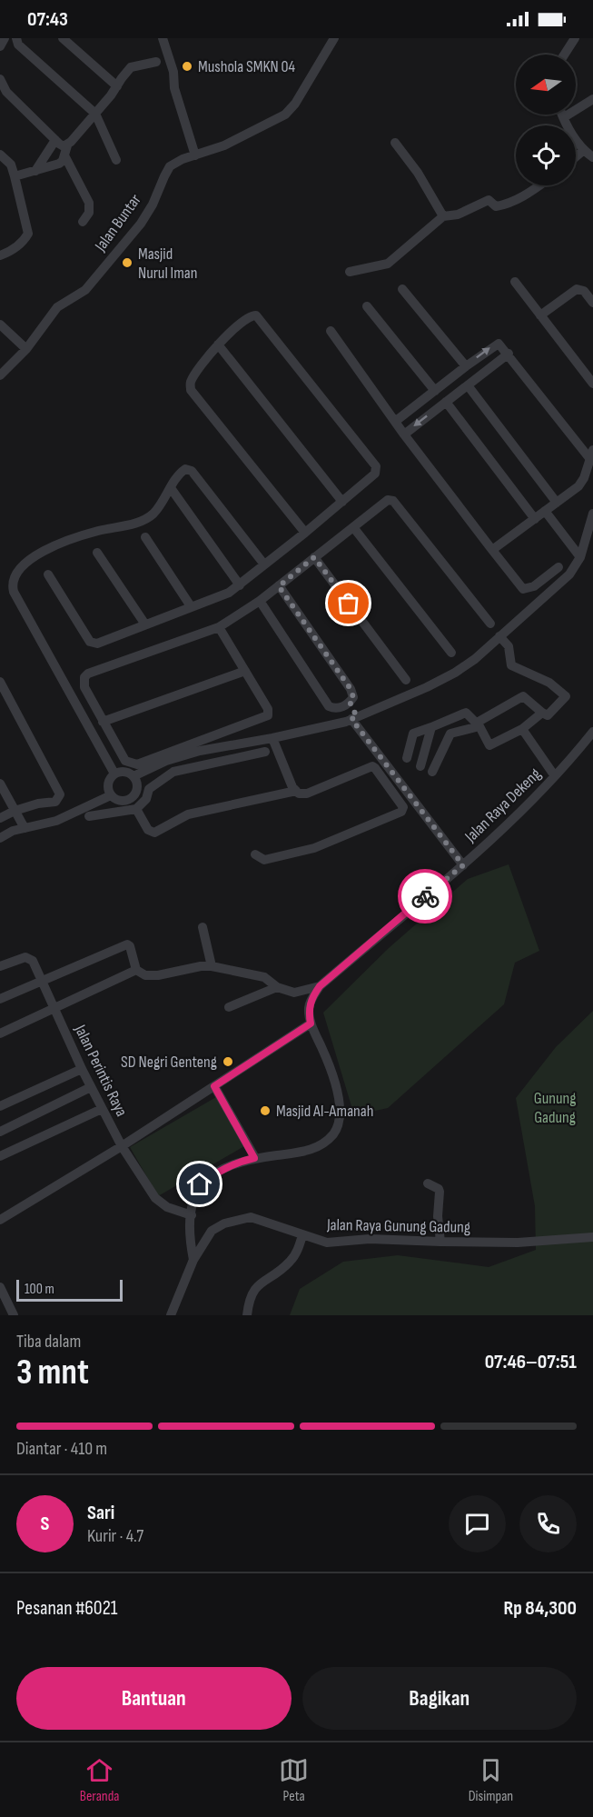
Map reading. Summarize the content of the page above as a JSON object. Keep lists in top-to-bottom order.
{
  "streets": {
    "street": [
      "Jalan Buntar",
      "Jalan Raya Dekeng",
      "Jalan Perintis Raya",
      "Jalan Raya Gunung Gadung"
    ]
  },
  "crossings": [
    ["Jalan Raya Dekeng", "Jalan Perintis Raya"],
    ["Jalan Raya Dekeng", "Jalan Raya Gunung Gadung"]
  ],
  "parks": ["Gunung Gadung"],
  "places": [
    "Mushola SMKN 04",
    "Masjid Nurul Iman",
    "SD Negri Genteng",
    "Masjid Al-Amanah"
  ],
  "scale_bar": "100 m",
  "north": "left",
  "page": {
    "status": "07:43",
    "scale": "100 m",
    "heading": ["3 mnt", "Tiba dalam", "07:46–07:51"],
    "panel": [
      "Sari",
      "Kurir · 4.7",
      "Pesanan #6021",
      "Rp 84,300"
    ],
    "bar": "Diantar · 410 m",
    "round": "S",
    "buttons": ["Bantuan", "Bagikan"],
    "tabs": ["Beranda", "Peta", "Disimpan"]
  }
}
